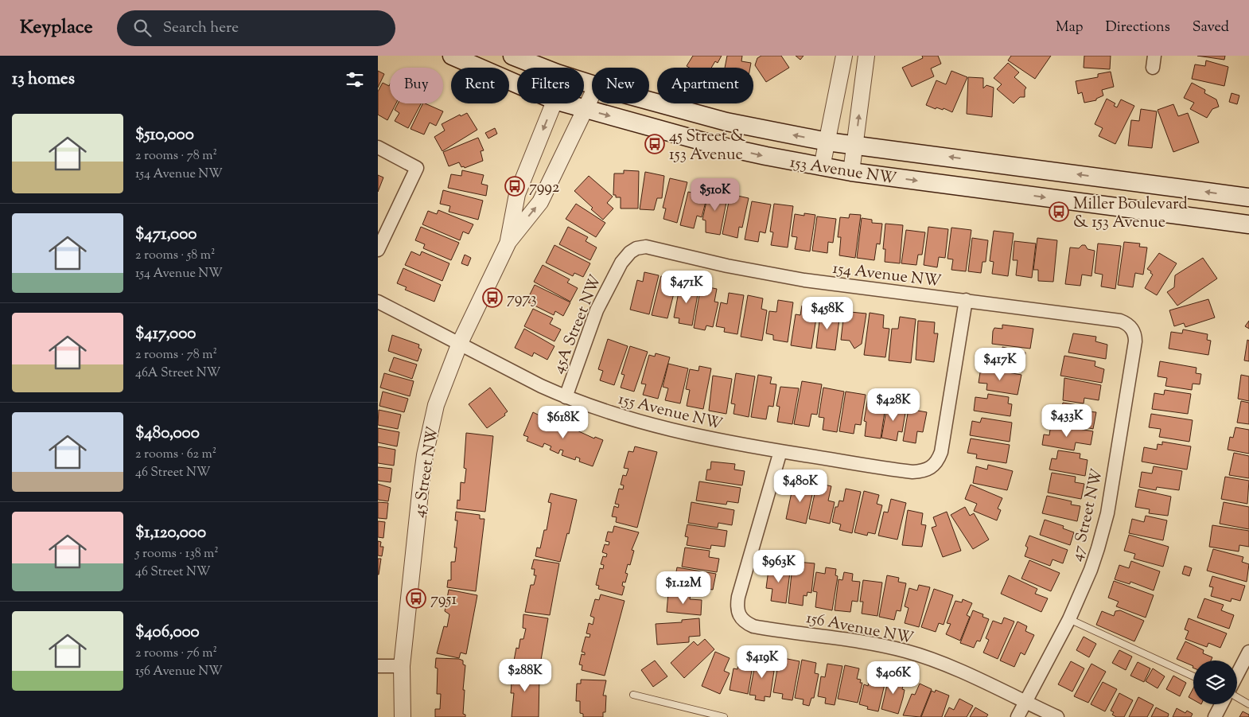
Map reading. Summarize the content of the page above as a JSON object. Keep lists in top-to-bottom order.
{
  "streets": {
    "main road": ["153 Avenue NW"],
    "street": [
      "154 Avenue NW",
      "45A Street NW",
      "155 Avenue NW",
      "45 Street NW",
      "47 Street NW",
      "156 Avenue NW"
    ]
  },
  "crossings": [
    ["153 Avenue NW", "45 Street NW"],
    ["154 Avenue NW", "45A Street NW"],
    ["154 Avenue NW", "155 Avenue NW"],
    ["154 Avenue NW", "47 Street NW"],
    ["45A Street NW", "155 Avenue NW"],
    ["155 Avenue NW", "45 Street NW"],
    ["155 Avenue NW", "156 Avenue NW"],
    ["47 Street NW", "156 Avenue NW"]
  ],
  "places": {
    "bus stop": [
      "45 Street & 153 Avenue",
      "7992",
      "Miller Boulevard & 153 Avenue",
      "7973",
      "7951"
    ]
  },
  "page": {
    "header": "Keyplace",
    "search": "Search here",
    "nav": ["Map", "Directions", "Saved"],
    "heading": "13 homes",
    "chip": [
      "Buy",
      "Rent",
      "Filters",
      "New",
      "Apartment"
    ],
    "list": [
      {
        "name": "$510,000",
        "note": "2 rooms · 78 m² · 154 Avenue NW"
      },
      {
        "name": "$471,000",
        "note": "2 rooms · 58 m² · 154 Avenue NW"
      },
      {
        "name": "$417,000",
        "note": "2 rooms · 78 m² · 46A Street NW"
      },
      {
        "name": "$480,000",
        "note": "2 rooms · 62 m² · 46 Street NW"
      },
      {
        "name": "$1,120,000",
        "note": "5 rooms · 138 m² · 46 Street NW"
      },
      {
        "name": "$406,000",
        "note": "2 rooms · 76 m² · 156 Avenue NW"
      }
    ],
    "price": [
      "$510K",
      "$471K",
      "$458K",
      "$417K",
      "$428K",
      "$433K",
      "$618K",
      "$480K",
      "$963K",
      "$1.12M",
      "$419K",
      "$288K",
      "$406K"
    ]
  }
}
